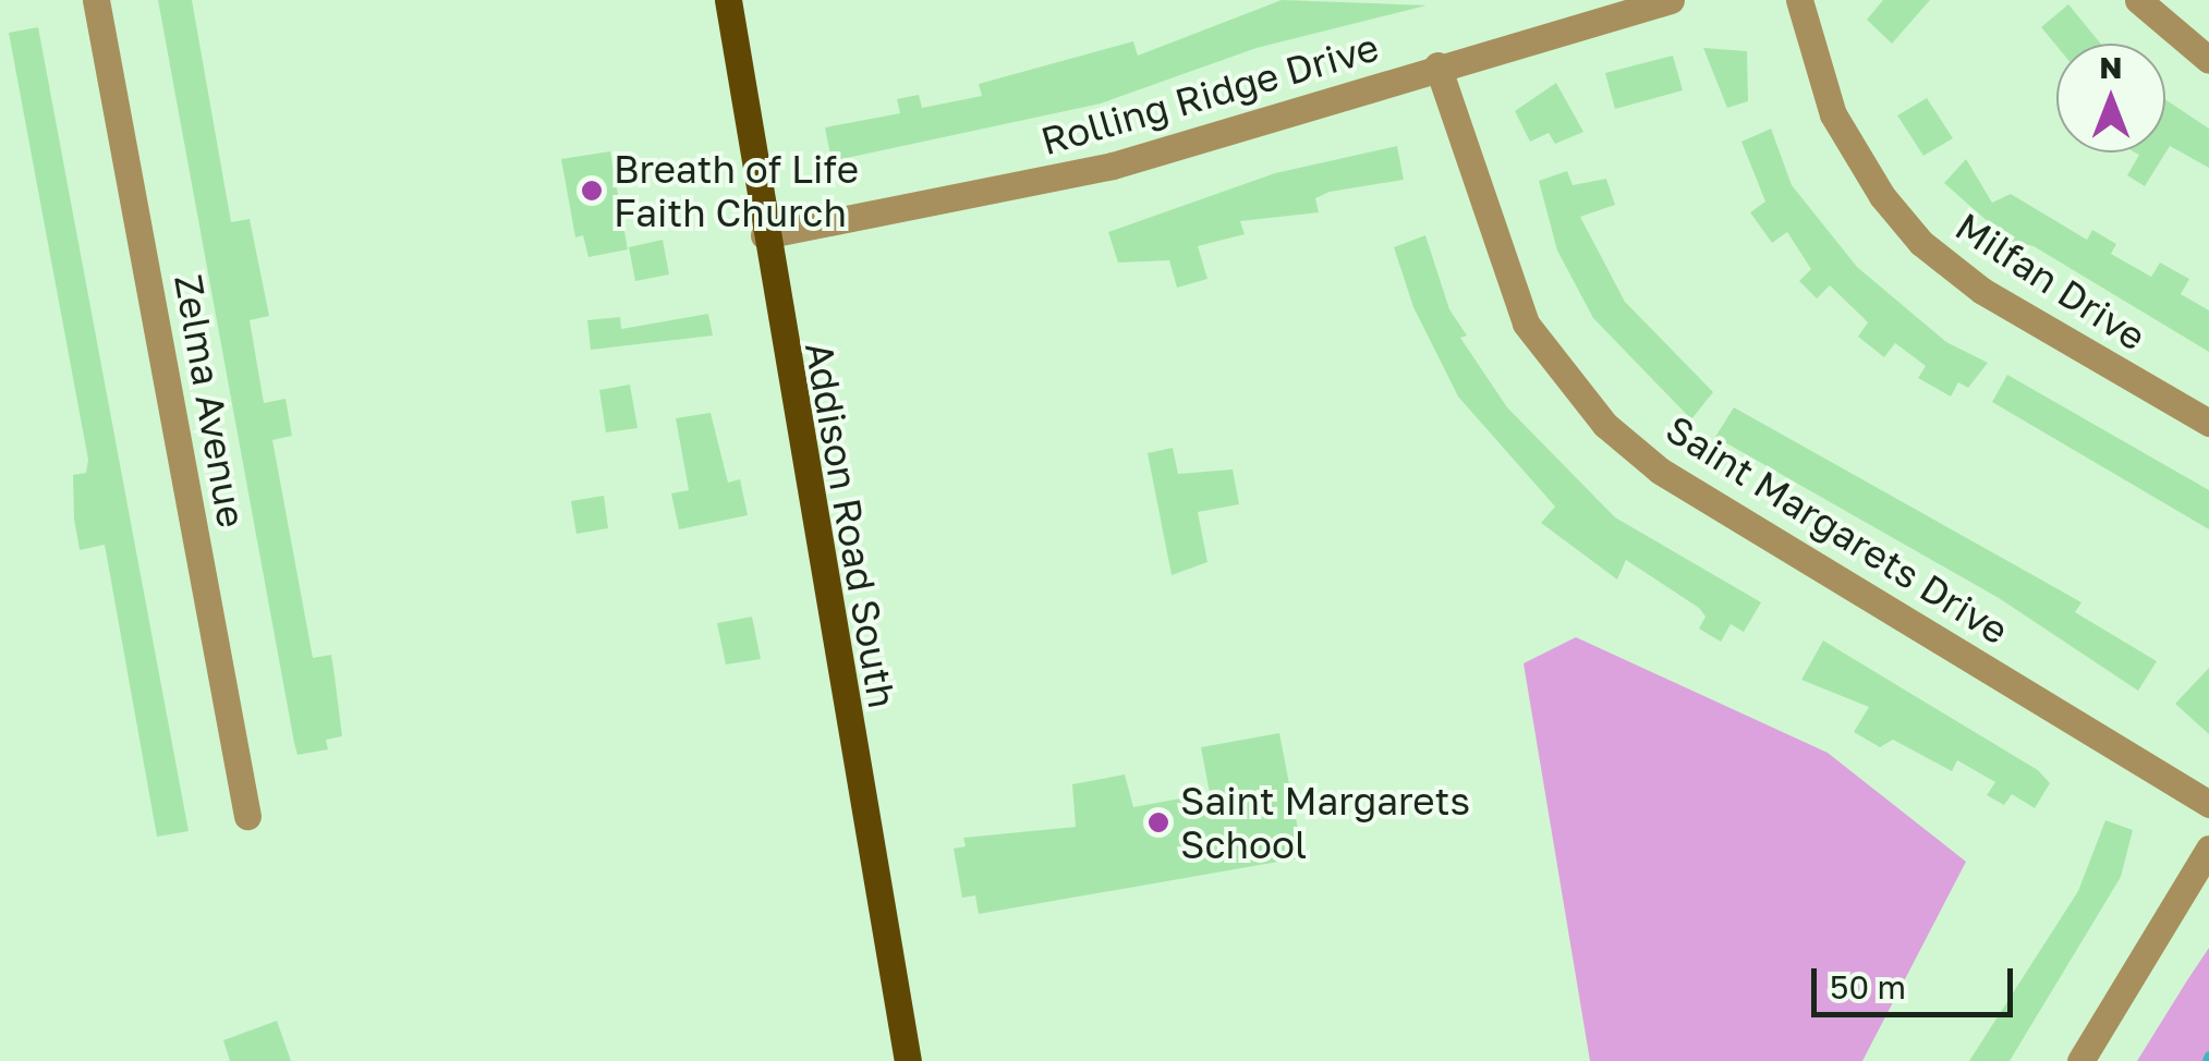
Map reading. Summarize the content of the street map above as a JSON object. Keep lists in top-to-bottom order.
{
  "streets": {
    "main road": ["Addison Road South"],
    "street": [
      "Rolling Ridge Drive",
      "Milfan Drive",
      "Zelma Avenue",
      "Saint Margarets Drive"
    ]
  },
  "crossings": [
    ["Rolling Ridge Drive", "Addison Road South"],
    ["Rolling Ridge Drive", "Saint Margarets Drive"]
  ],
  "places": ["Breath of Life Faith Church", "Saint Margarets School"],
  "scale_bar": "50 m",
  "north": "top"
}
